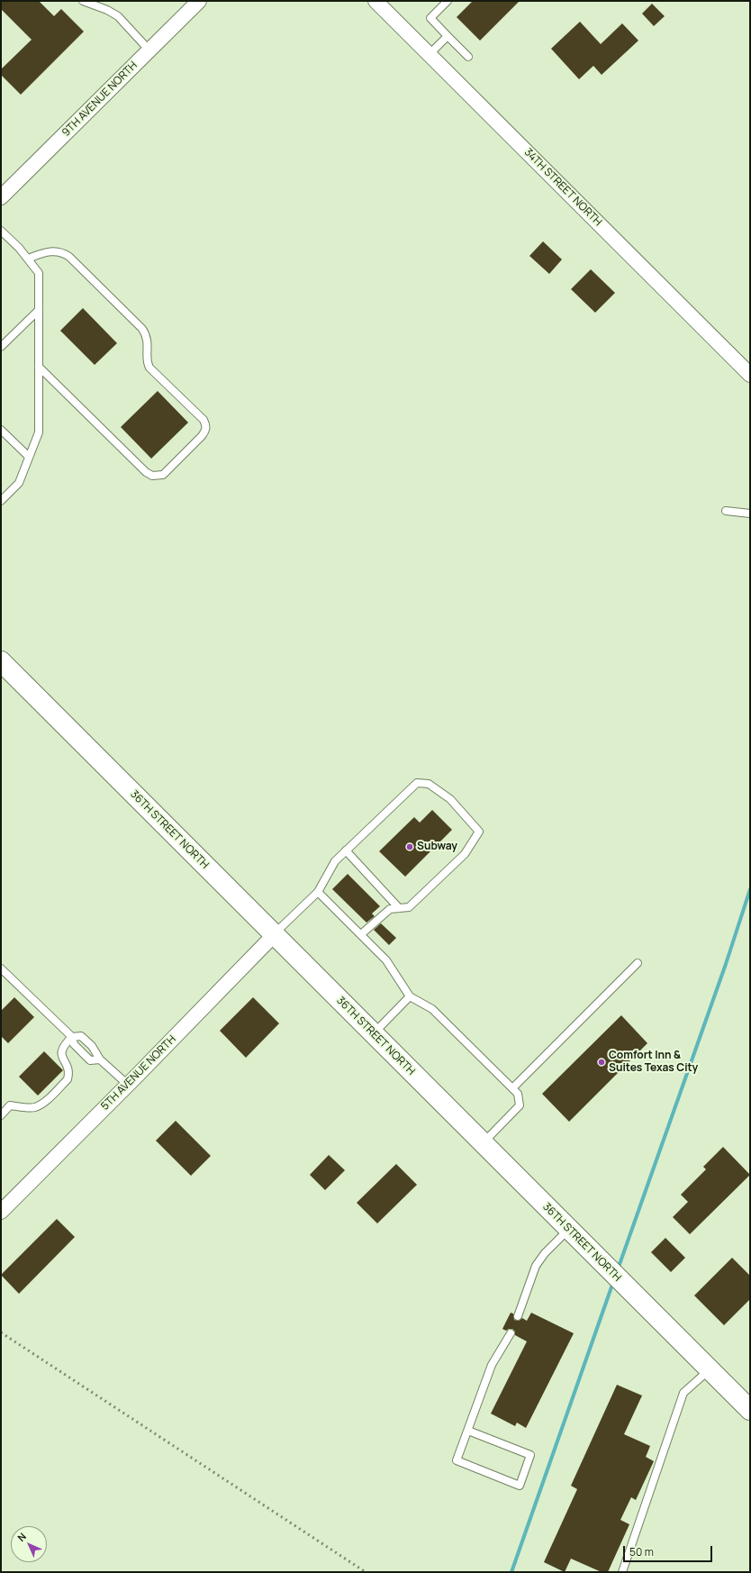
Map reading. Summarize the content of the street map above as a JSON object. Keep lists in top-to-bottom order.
{
  "streets": {
    "highway": ["36TH STREET NORTH"],
    "street": ["9TH AVENUE NORTH", "34TH STREET NORTH", "5TH AVENUE NORTH"]
  },
  "crossings": [
    ["36TH STREET NORTH", "5TH AVENUE NORTH"]
  ],
  "places": ["Subway", "Comfort Inn & Suites Texas City"],
  "scale_bar": "50 m",
  "north": "top left"
}
